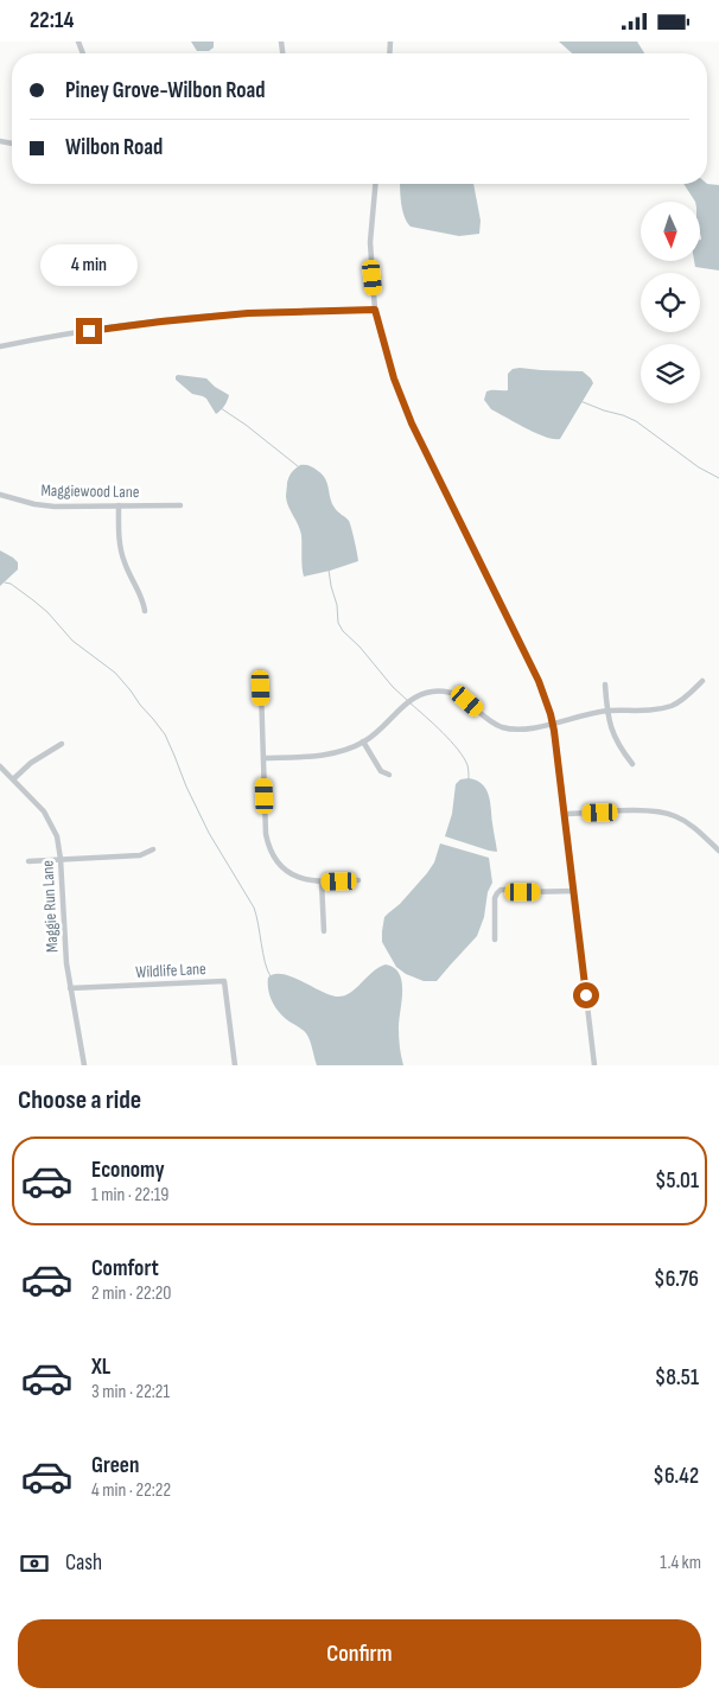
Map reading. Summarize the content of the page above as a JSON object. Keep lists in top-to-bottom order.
{
  "streets": {
    "street": ["Maggiewood Lane", "Maggie Run Lane", "Wildlife Lane"]
  },
  "crossings": [
    ["Maggie Run Lane", "Wildlife Lane"]
  ],
  "north": "bottom",
  "page": {
    "status": "22:14",
    "banner": ["Piney Grove-Wilbon Road", "Wilbon Road"],
    "bubble": "4 min",
    "heading": "Choose a ride",
    "list": [
      {
        "name": "Economy",
        "note": "1 min · 22:19",
        "value": "$5.01"
      },
      {
        "name": "Comfort",
        "note": "2 min · 22:20",
        "value": "$6.76"
      },
      {
        "name": "XL",
        "note": "3 min · 22:21",
        "value": "$8.51"
      },
      {
        "name": "Green",
        "note": "4 min · 22:22",
        "value": "$6.42"
      }
    ],
    "pay": ["Cash", "1.4 km"],
    "buttons": "Confirm"
  }
}
